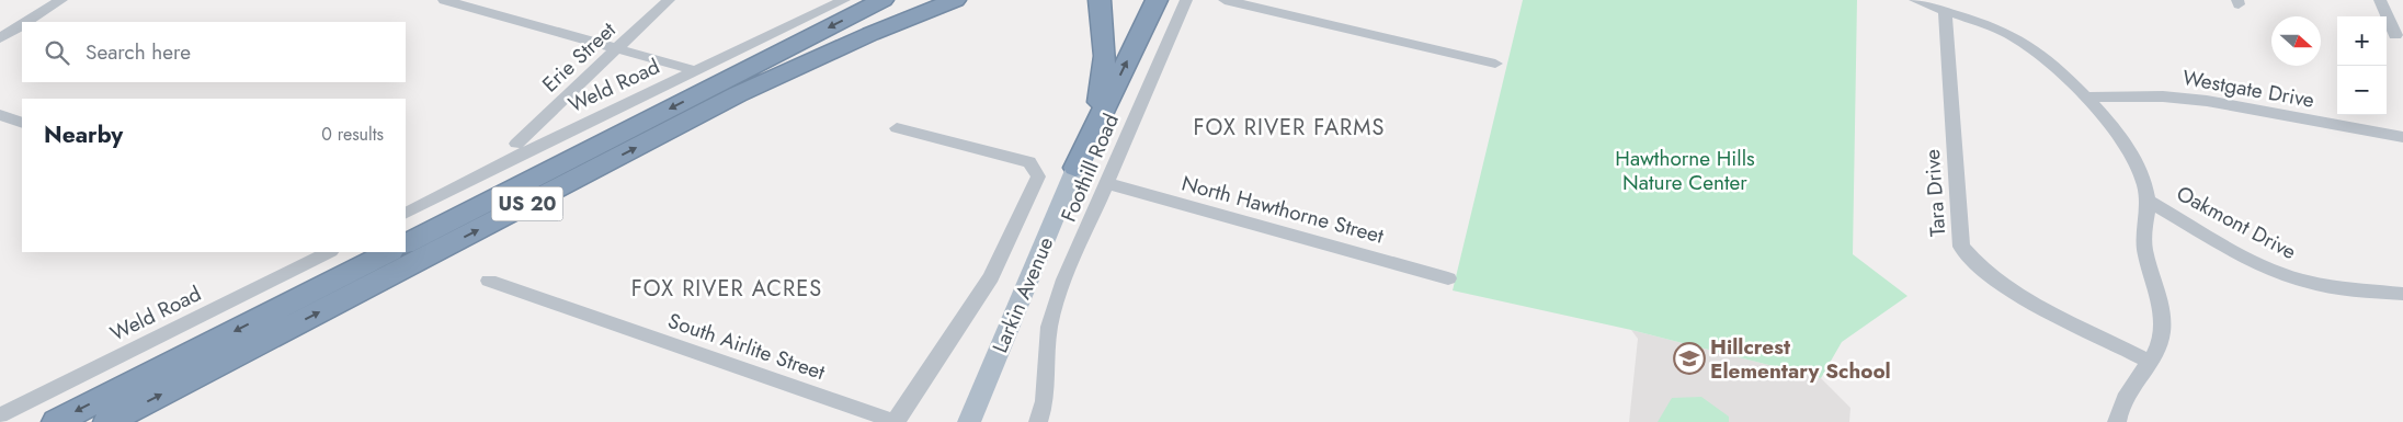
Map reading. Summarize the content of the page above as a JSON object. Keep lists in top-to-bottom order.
{
  "streets": {
    "highway": ["US 20"],
    "main road": ["Larkin Avenue"],
    "street": [
      "Erie Street",
      "Weld Road",
      "Westgate Drive",
      "Foothill Road",
      "Tara Drive",
      "North Hawthorne Street",
      "Oakmont Drive",
      "South Airlite Street"
    ]
  },
  "crossings": [
    ["Foothill Road", "North Hawthorne Street"]
  ],
  "districts": ["FOX RIVER FARMS", "FOX RIVER ACRES"],
  "parks": ["Hawthorne Hills Nature Center"],
  "places": {
    "school or university": ["Hillcrest Elementary School"]
  },
  "north": "right",
  "page": {
    "map_buttons": ["+", "−"],
    "search": "Search here",
    "heading": ["Nearby", "0 results"]
  }
}
